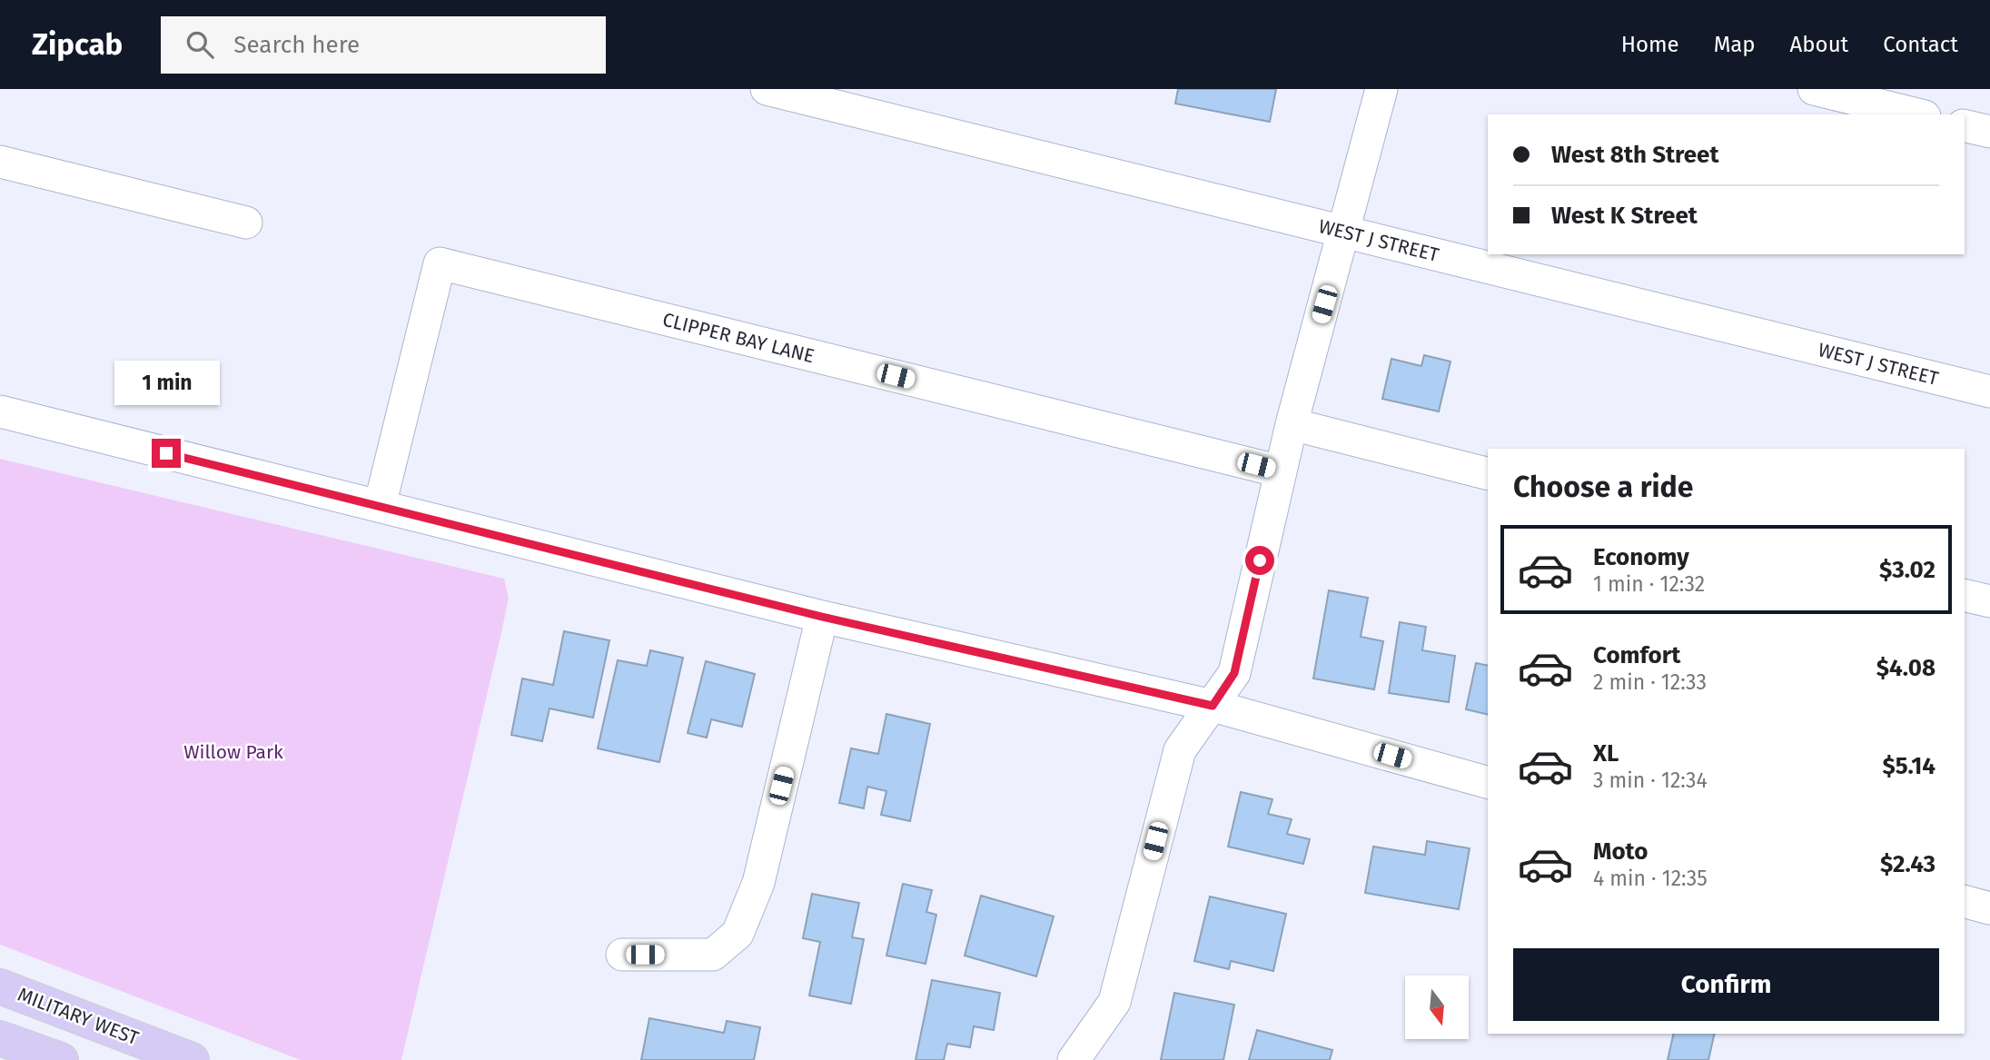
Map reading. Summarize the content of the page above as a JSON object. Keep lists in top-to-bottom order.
{
  "streets": {
    "main road": ["MILITARY WEST"],
    "street": ["WEST J STREET", "CLIPPER BAY LANE"]
  },
  "parks": ["Willow Park"],
  "north": "bottom",
  "page": {
    "header": "Zipcab",
    "search": "Search here",
    "nav": [
      "Home",
      "Map",
      "About",
      "Contact"
    ],
    "banner": ["West 8th Street", "West K Street"],
    "bubble": "1 min",
    "heading": "Choose a ride",
    "list": [
      {
        "name": "Economy",
        "note": "1 min · 12:32",
        "value": "$3.02"
      },
      {
        "name": "Comfort",
        "note": "2 min · 12:33",
        "value": "$4.08"
      },
      {
        "name": "XL",
        "note": "3 min · 12:34",
        "value": "$5.14"
      },
      {
        "name": "Moto",
        "note": "4 min · 12:35",
        "value": "$2.43"
      }
    ],
    "buttons": "Confirm"
  }
}
